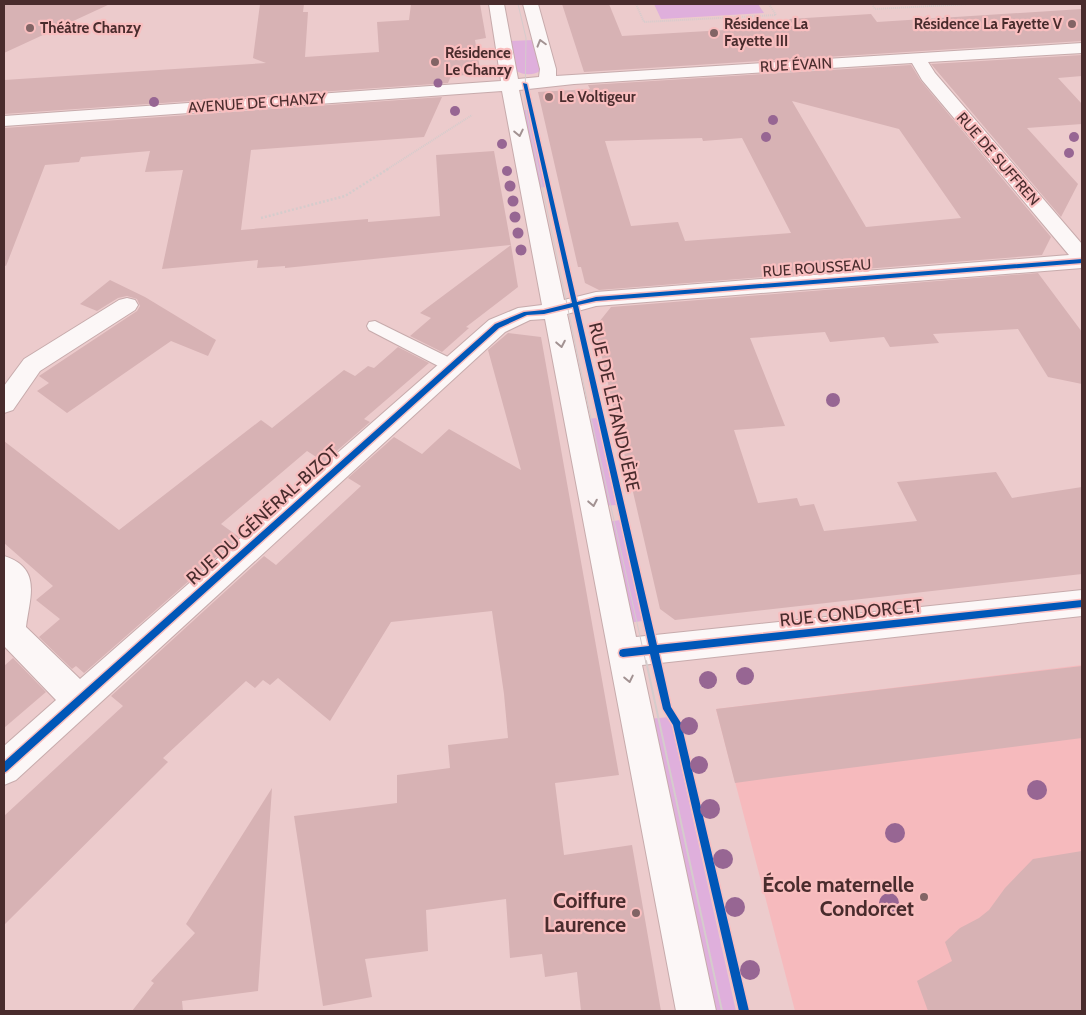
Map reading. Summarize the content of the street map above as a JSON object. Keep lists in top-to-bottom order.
{
  "streets": {
    "street": [
      "RUE ÉVAIN",
      "AVENUE DE CHANZY",
      "RUE DE SUFFREN",
      "RUE ROUSSEAU",
      "RUE DU GÉNÉRAL-BIZOT",
      "RUE CONDORCET"
    ],
    "cycle path": ["RUE DE LÉTANDUÈRE"]
  },
  "crossings": [
    ["RUE ÉVAIN", "AVENUE DE CHANZY"],
    ["RUE ÉVAIN", "RUE DE SUFFREN"],
    ["RUE ROUSSEAU", "RUE DU GÉNÉRAL-BIZOT"]
  ],
  "places": [
    "Résidence La Fayette V",
    "Théâtre Chanzy",
    "Résidence La Fayette III",
    "Résidence Le Chanzy",
    "Le Voltigeur",
    "École maternelle Condorcet",
    "Coiffure Laurence"
  ]
}
